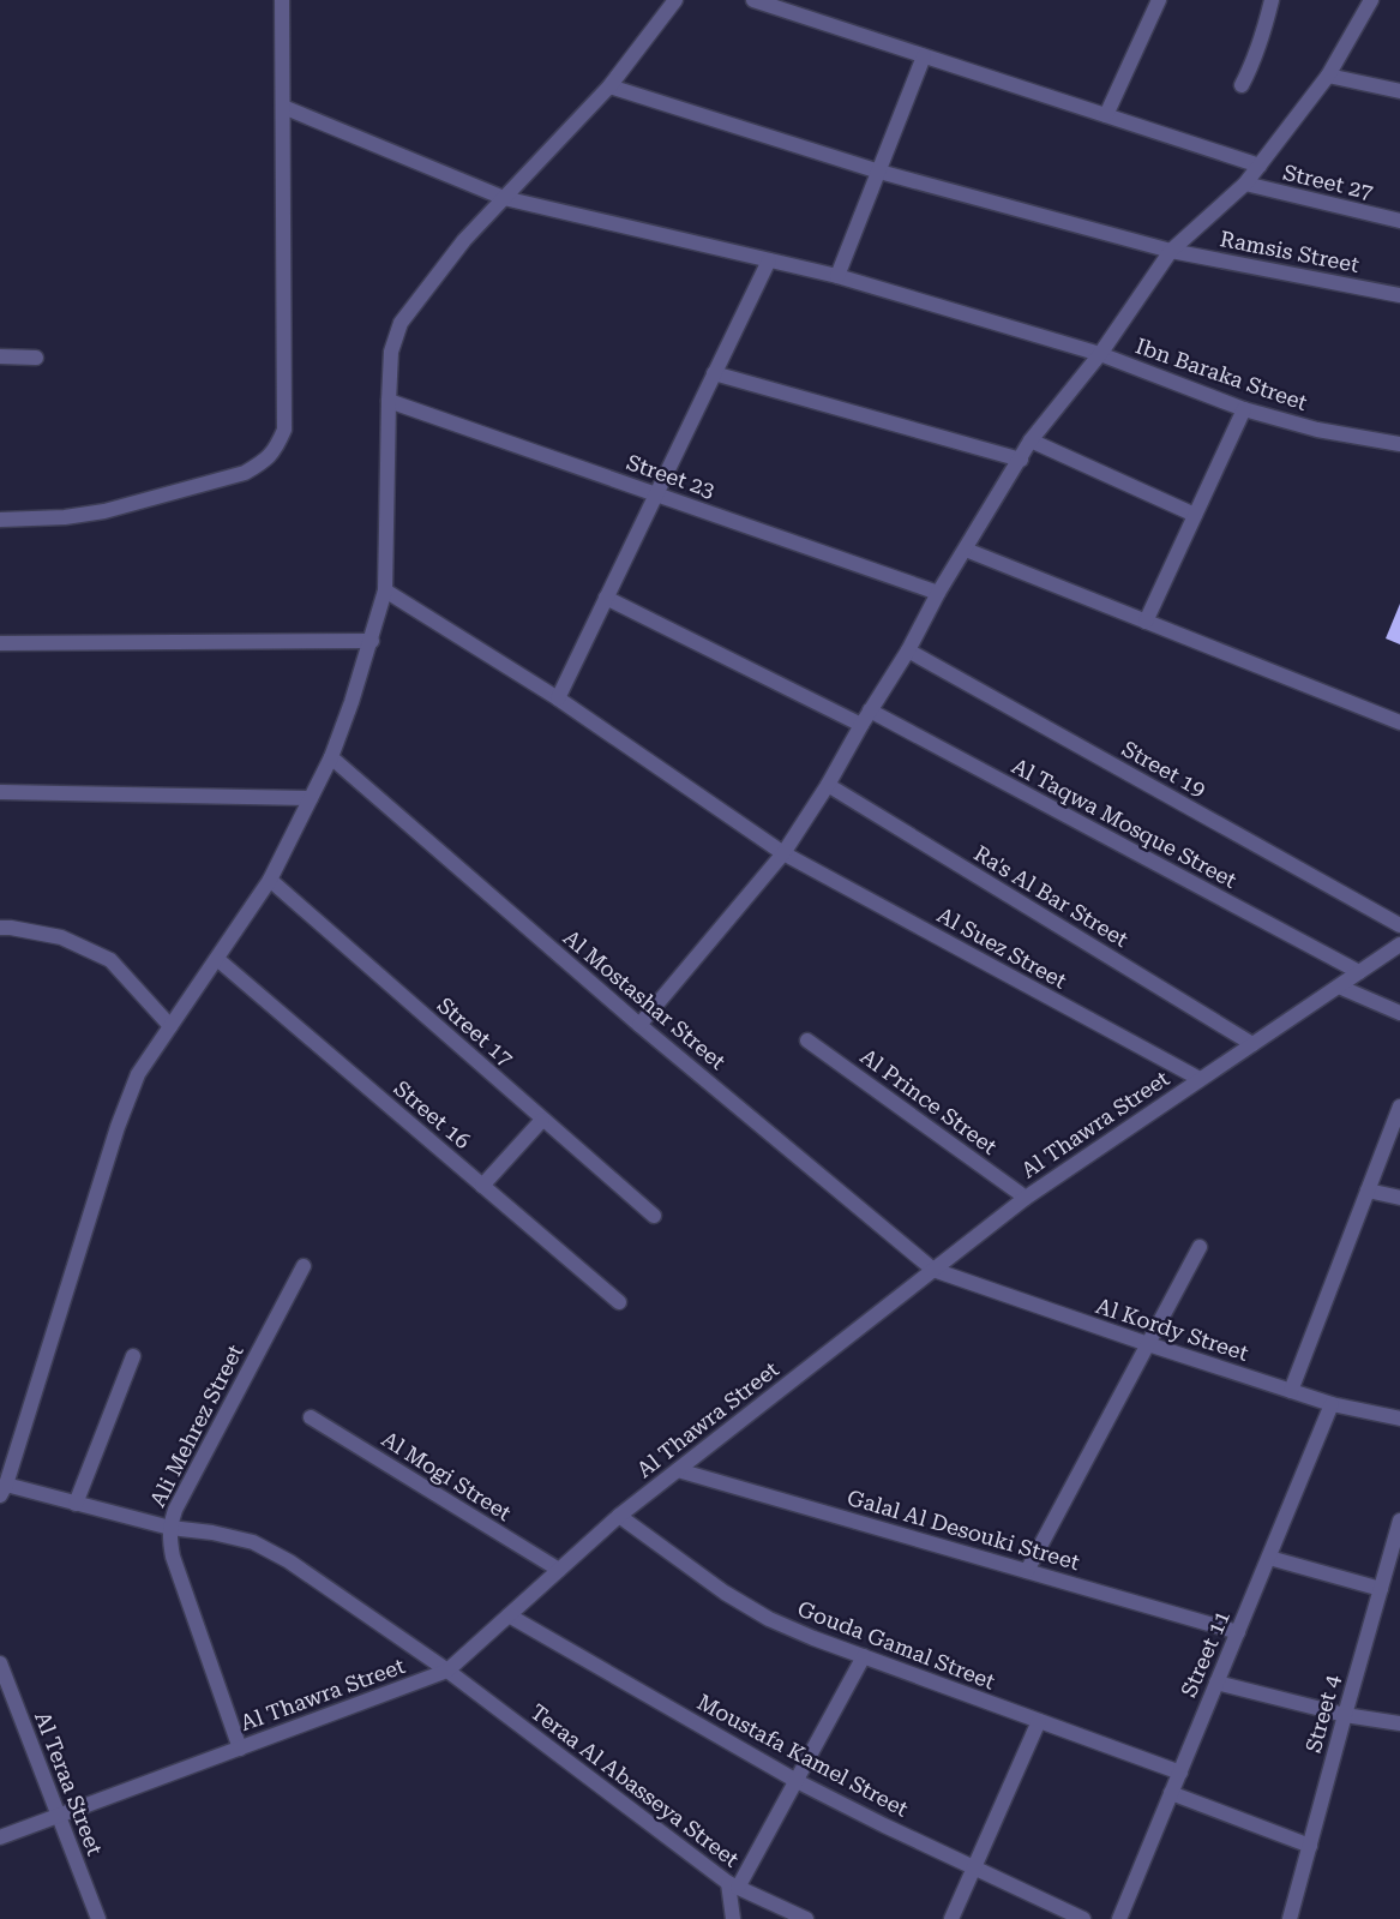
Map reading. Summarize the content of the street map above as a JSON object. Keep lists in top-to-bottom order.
{
  "streets": {
    "street": [
      "Street 27",
      "Ramsis Street",
      "Ibn Baraka Street",
      "Street 23",
      "Street 19",
      "Al Taqwa Mosque Street",
      "Ra's Al Bar Street",
      "Al Suez Street",
      "Al Mostashar Street",
      "Street 17",
      "Al Prince Street",
      "Street 16",
      "Al Thawra Street",
      "Al Kordy Street",
      "Ali Mehrez Street",
      "Al Mogi Street",
      "Galal Al Desouki Street",
      "Gouda Gamal Street",
      "Street 11",
      "Street 4",
      "Moustafa Kamel Street",
      "Al Teraa Street",
      "Teraa Al Abasseya Street"
    ]
  },
  "crossings": [
    ["Al Taqwa Mosque Street", "Al Thawra Street"],
    ["Ra's Al Bar Street", "Al Thawra Street"],
    ["Al Suez Street", "Al Thawra Street"],
    ["Al Mostashar Street", "Al Thawra Street"],
    ["Al Mostashar Street", "Al Kordy Street"],
    ["Al Prince Street", "Al Thawra Street"],
    ["Al Thawra Street", "Al Kordy Street"],
    ["Al Thawra Street", "Ali Mehrez Street"],
    ["Al Thawra Street", "Al Mogi Street"],
    ["Al Thawra Street", "Galal Al Desouki Street"],
    ["Al Thawra Street", "Gouda Gamal Street"],
    ["Al Thawra Street", "Moustafa Kamel Street"],
    ["Al Thawra Street", "Al Teraa Street"],
    ["Al Thawra Street", "Teraa Al Abasseya Street"],
    ["Al Kordy Street", "Street 11"],
    ["Ali Mehrez Street", "Teraa Al Abasseya Street"],
    ["Galal Al Desouki Street", "Street 11"],
    ["Gouda Gamal Street", "Street 11"]
  ]
}
